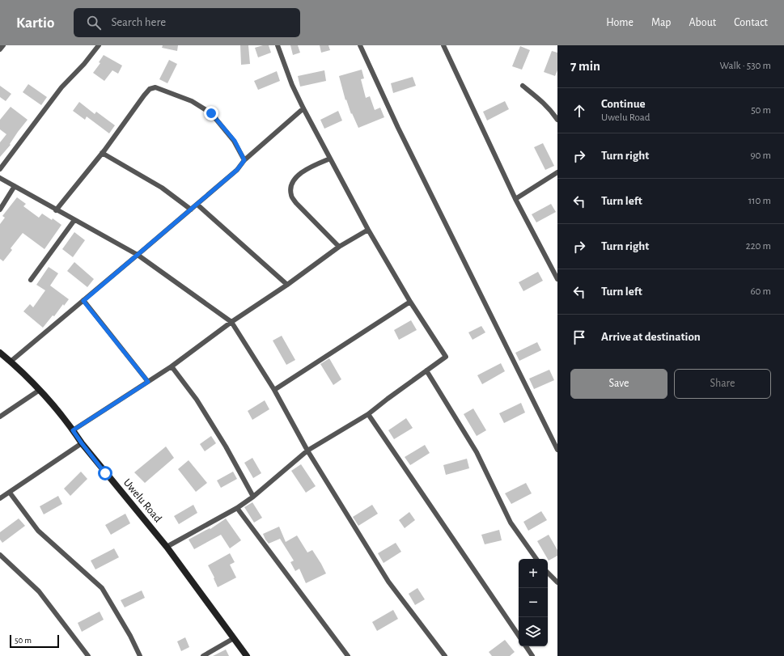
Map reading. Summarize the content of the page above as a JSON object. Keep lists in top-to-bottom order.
{
  "streets": {
    "street": ["Uwelu Road"]
  },
  "scale_bar": "50 m",
  "page": {
    "header": "Kartio",
    "search": "Search here",
    "nav": [
      "Home",
      "Map",
      "About",
      "Contact"
    ],
    "heading": ["7 min", "Walk · 530 m"],
    "list": [
      ["Continue", "Uwelu Road", "50 m"],
      ["Turn right", "90 m"],
      ["Turn left", "110 m"],
      ["Turn right", "220 m"],
      ["Turn left", "60 m"],
      "Arrive at destination"
    ],
    "buttons": ["Save", "Share"],
    "map_buttons": ["+", "−"],
    "scale": "50 m"
  }
}
